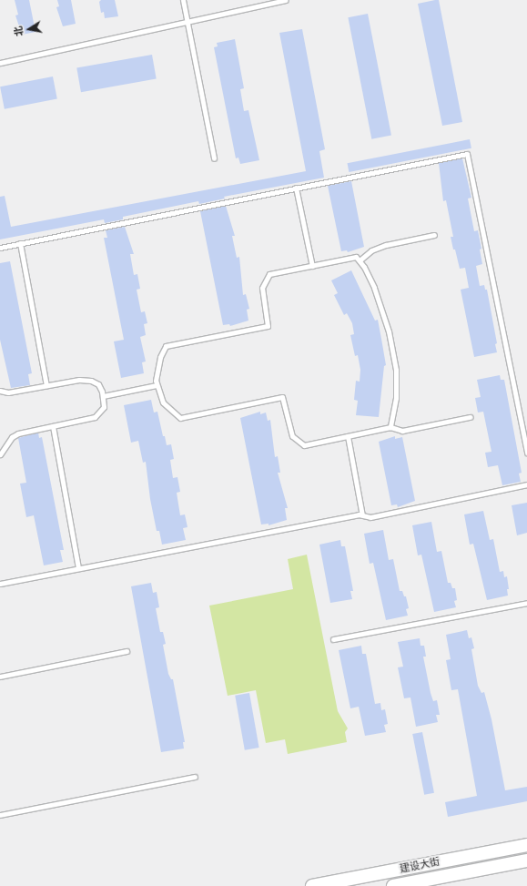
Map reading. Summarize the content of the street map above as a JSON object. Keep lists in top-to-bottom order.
{
  "streets": {
    "main road": ["建设大街"]
  },
  "north": "left"
}
